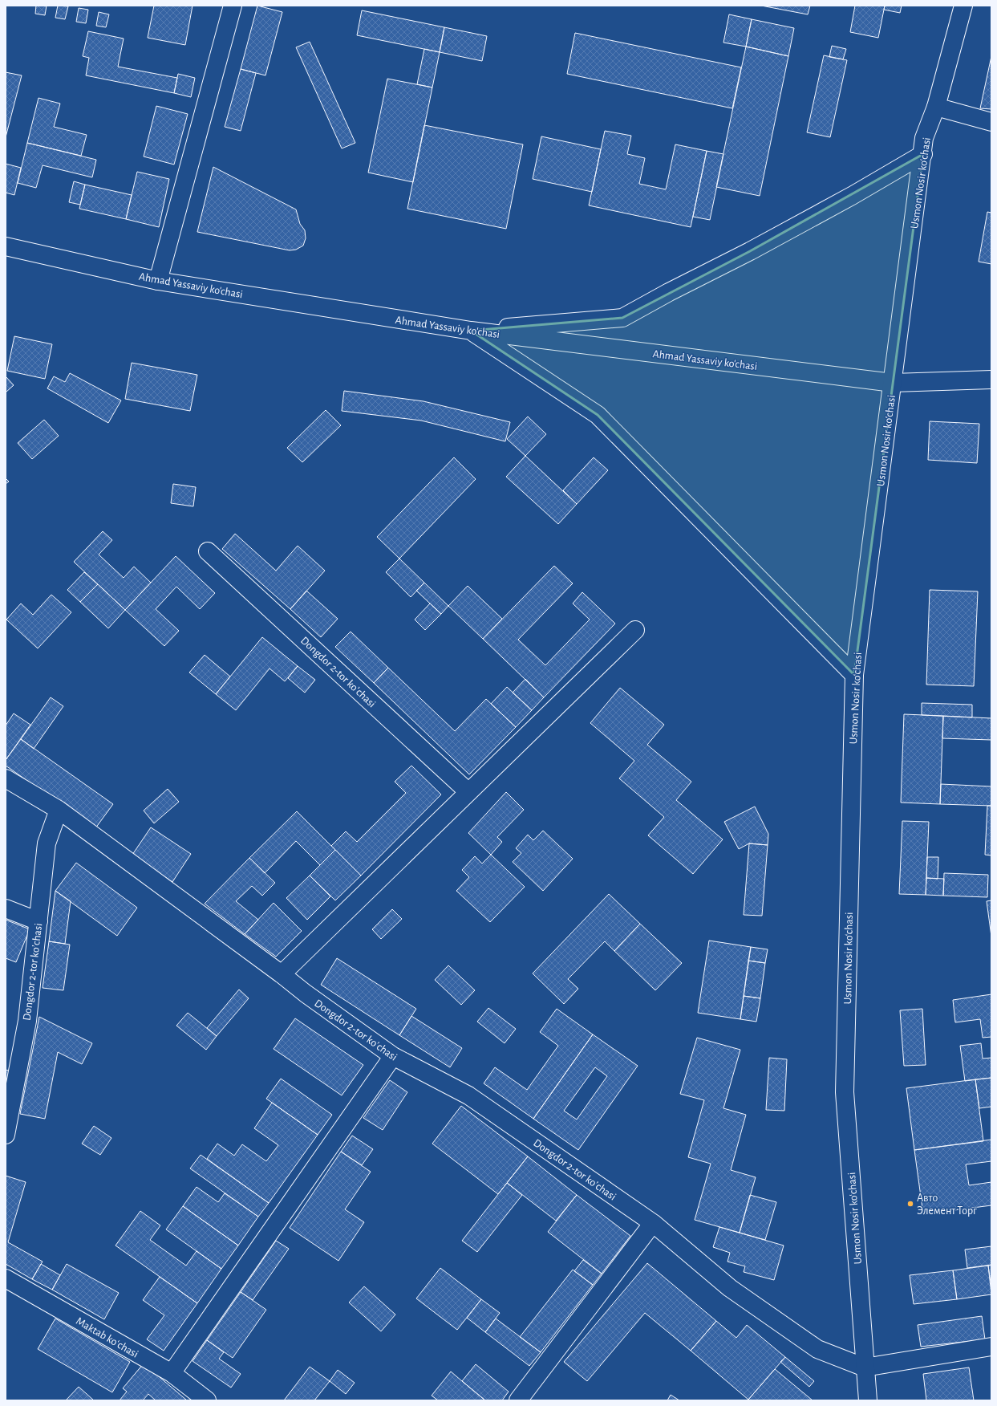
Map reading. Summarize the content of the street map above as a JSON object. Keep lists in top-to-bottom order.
{
  "streets": {
    "street": [
      "Usmon Nosir ko‘chasi",
      "Ahmad Yassaviy ko'chasi",
      "Dongdor 2-tor koʼchasi",
      "Maktab koʻchasi"
    ]
  },
  "crossings": [
    ["Usmon Nosir ko‘chasi", "Ahmad Yassaviy ko'chasi"],
    ["Usmon Nosir ko‘chasi", "Dongdor 2-tor koʼchasi"]
  ],
  "places": ["Авто Элемент Торг"]
}
